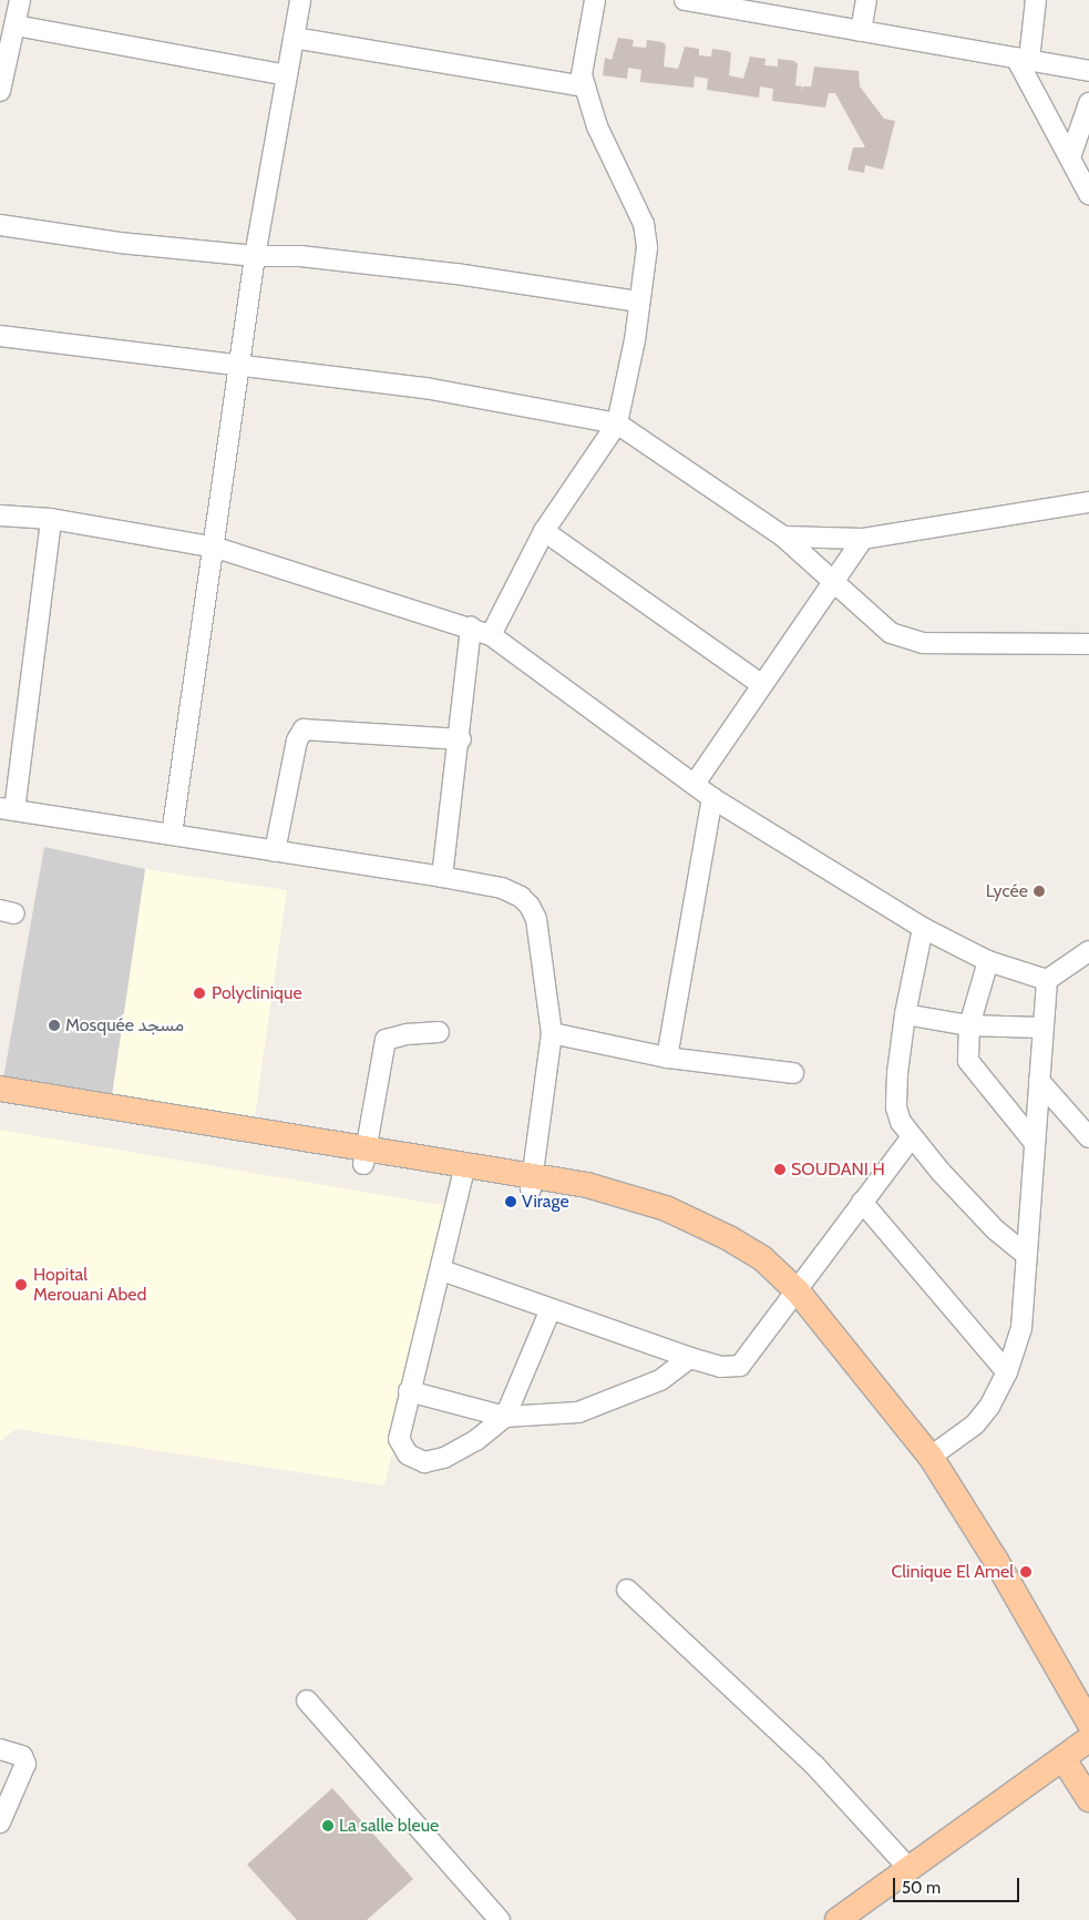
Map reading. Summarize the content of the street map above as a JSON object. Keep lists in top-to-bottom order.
{
  "places": [
    "Lycée",
    "Polyclinique",
    "Mosquée مسجد",
    "SOUDANI H",
    "Virage",
    "Hopital Merouani Abed",
    "Clinique El Amel",
    "La salle bleue"
  ],
  "scale_bar": "50 m"
}
